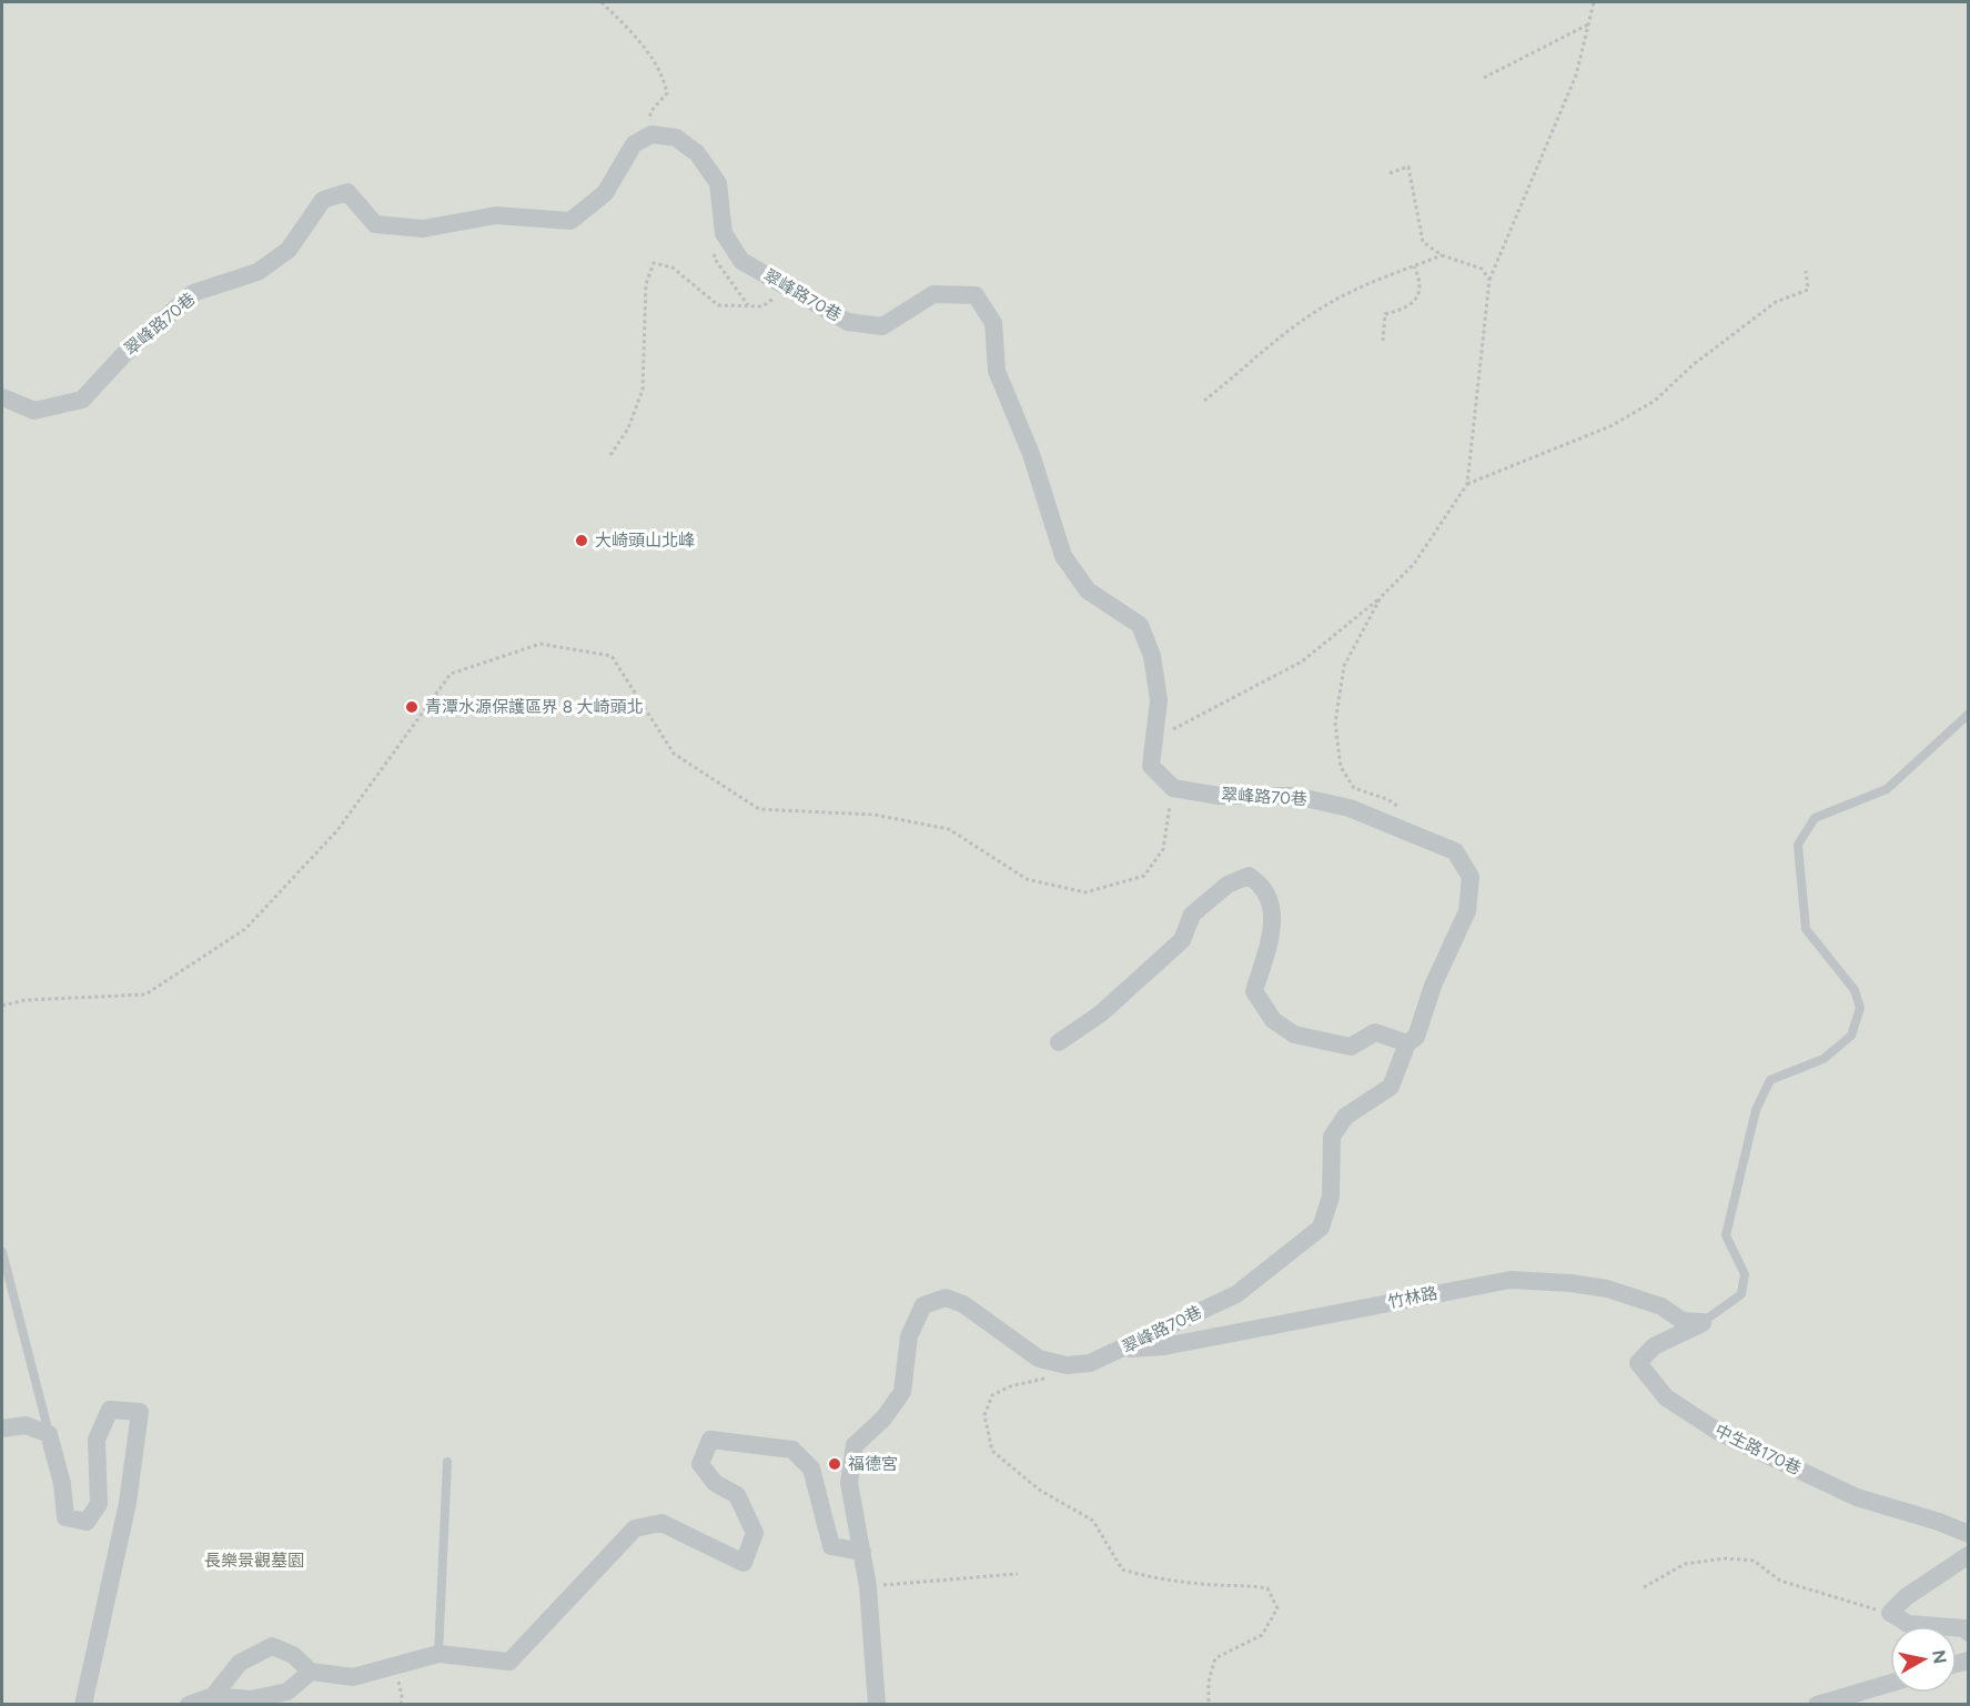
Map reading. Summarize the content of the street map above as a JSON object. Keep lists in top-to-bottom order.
{
  "streets": {
    "street": ["翠峰路70巷", "竹林路", "中生路170巷"]
  },
  "crossings": [
    ["翠峰路70巷", "竹林路"],
    ["竹林路", "中生路170巷"]
  ],
  "parks": ["長樂景觀墓園"],
  "places": ["大崎頭山北峰", "青潭水源保護區界 8 大崎頭北", "福德宮"],
  "north": "right"
}
